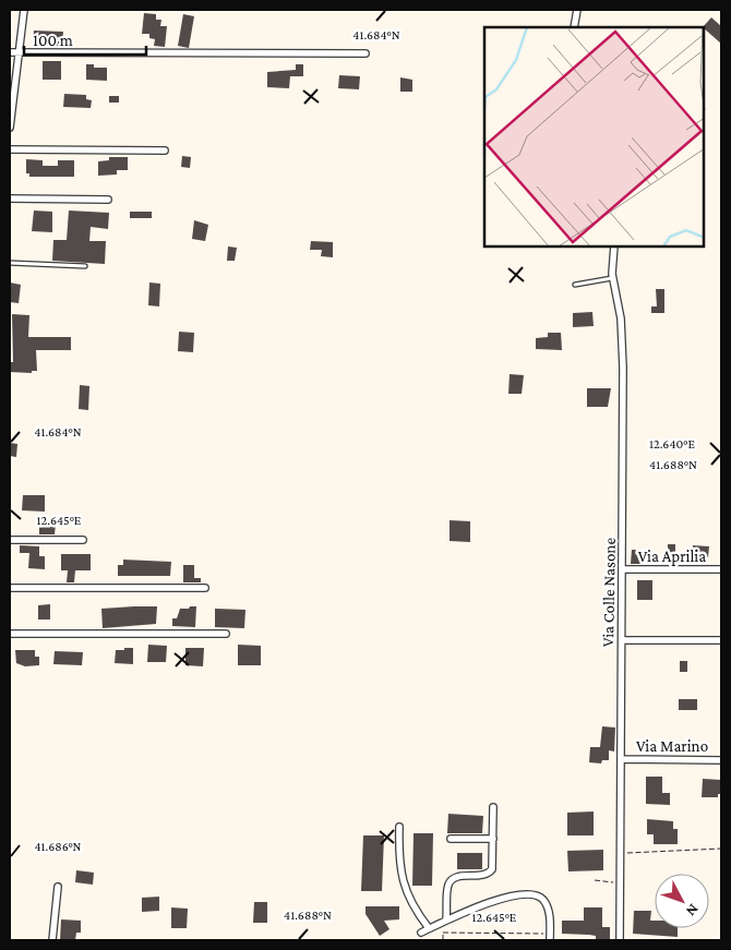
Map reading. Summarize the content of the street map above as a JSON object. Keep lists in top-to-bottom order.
{
  "streets": {
    "street": ["Via Aprilia", "Via Colle Nasone", "Via Marino"]
  },
  "crossings": [
    ["Via Aprilia", "Via Colle Nasone"],
    ["Via Colle Nasone", "Via Marino"]
  ],
  "scale_bar": "100 m",
  "north": "bottom right",
  "coordinates": [
    "41.684°N",
    "12.640°E",
    "41.688°N",
    "12.645°E",
    "41.686°N"
  ]
}
